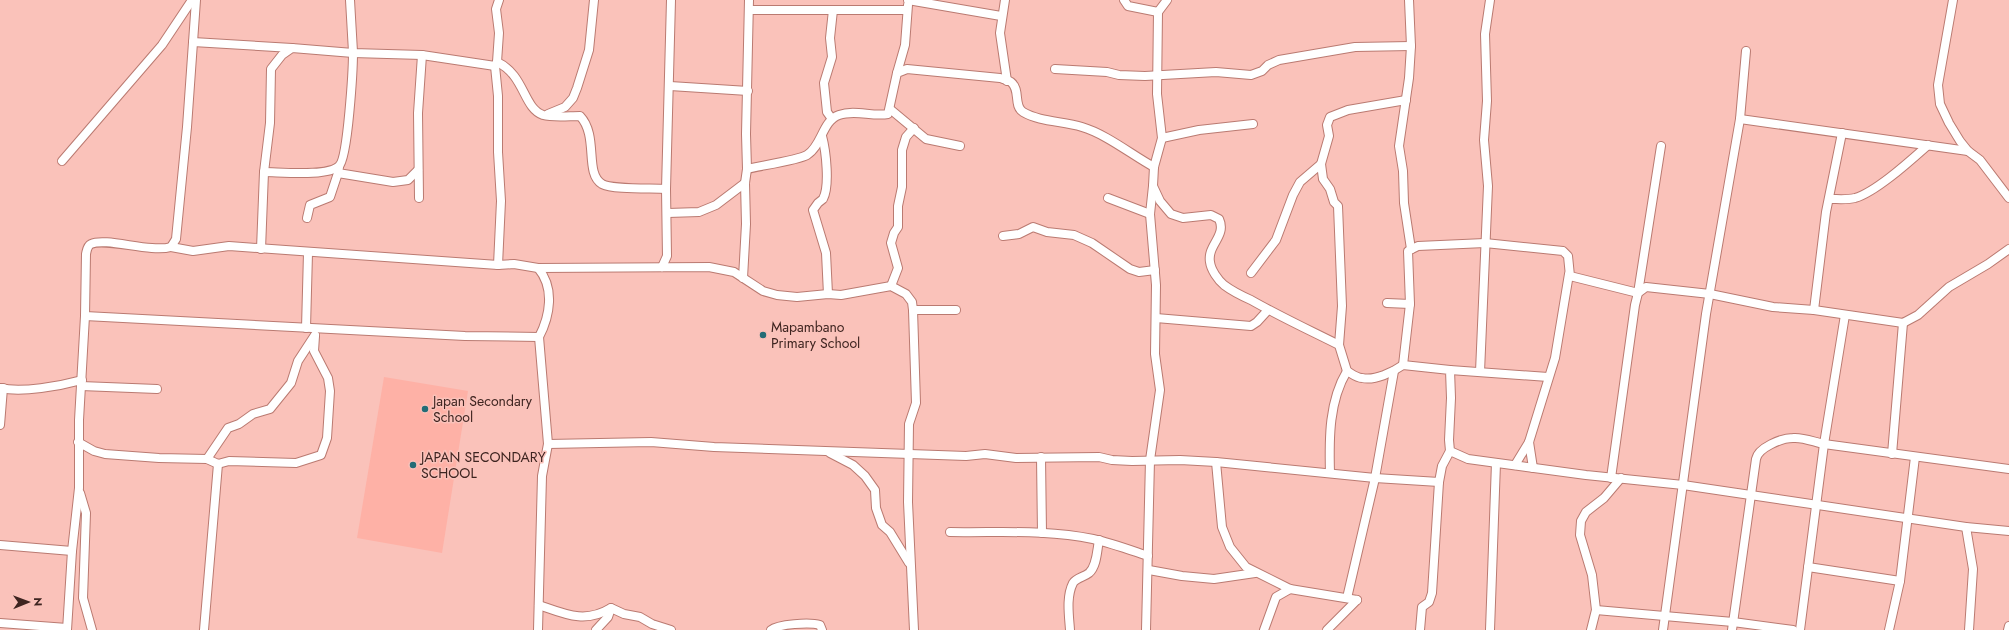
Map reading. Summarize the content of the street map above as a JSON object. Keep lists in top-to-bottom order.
{
  "places": ["Mapambano Primary School", "Japan Secondary School", "JAPAN SECONDARY SCHOOL"],
  "north": "right"
}
